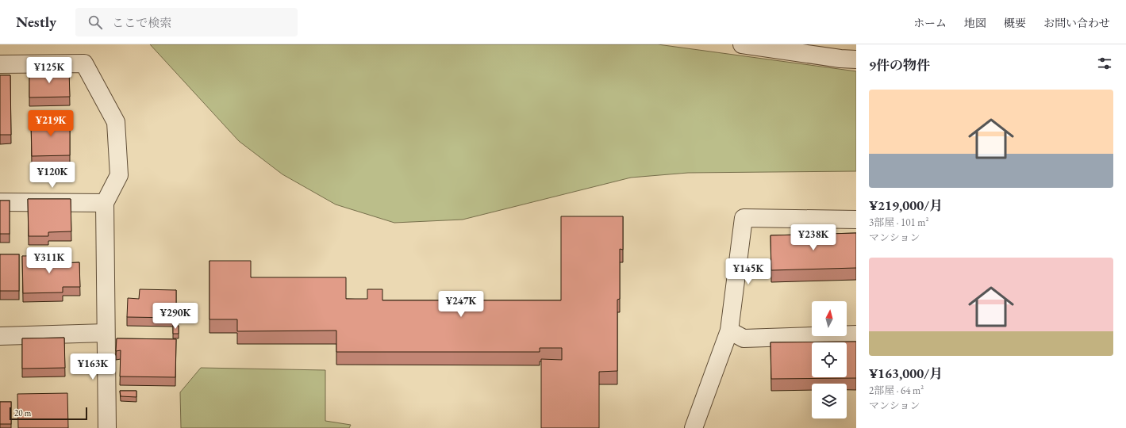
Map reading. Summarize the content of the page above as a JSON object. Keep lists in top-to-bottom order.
{
  "scale_bar": "20 m",
  "north": "top",
  "page": {
    "header": "Nestly",
    "search": "ここで検索",
    "nav": [
      "ホーム",
      "地図",
      "概要",
      "お問い合わせ"
    ],
    "heading": "9件の物件",
    "price": [
      "¥125K",
      "¥219K",
      "¥120K",
      "¥238K",
      "¥311K",
      "¥145K",
      "¥247K",
      "¥290K",
      "¥163K"
    ],
    "list": [
      {
        "name": "¥219,000/月",
        "note": "3部屋 · 101 m² · マンション"
      },
      {
        "name": "¥163,000/月",
        "note": "2部屋 · 64 m² · マンション"
      }
    ],
    "scale": "20 m"
  }
}
